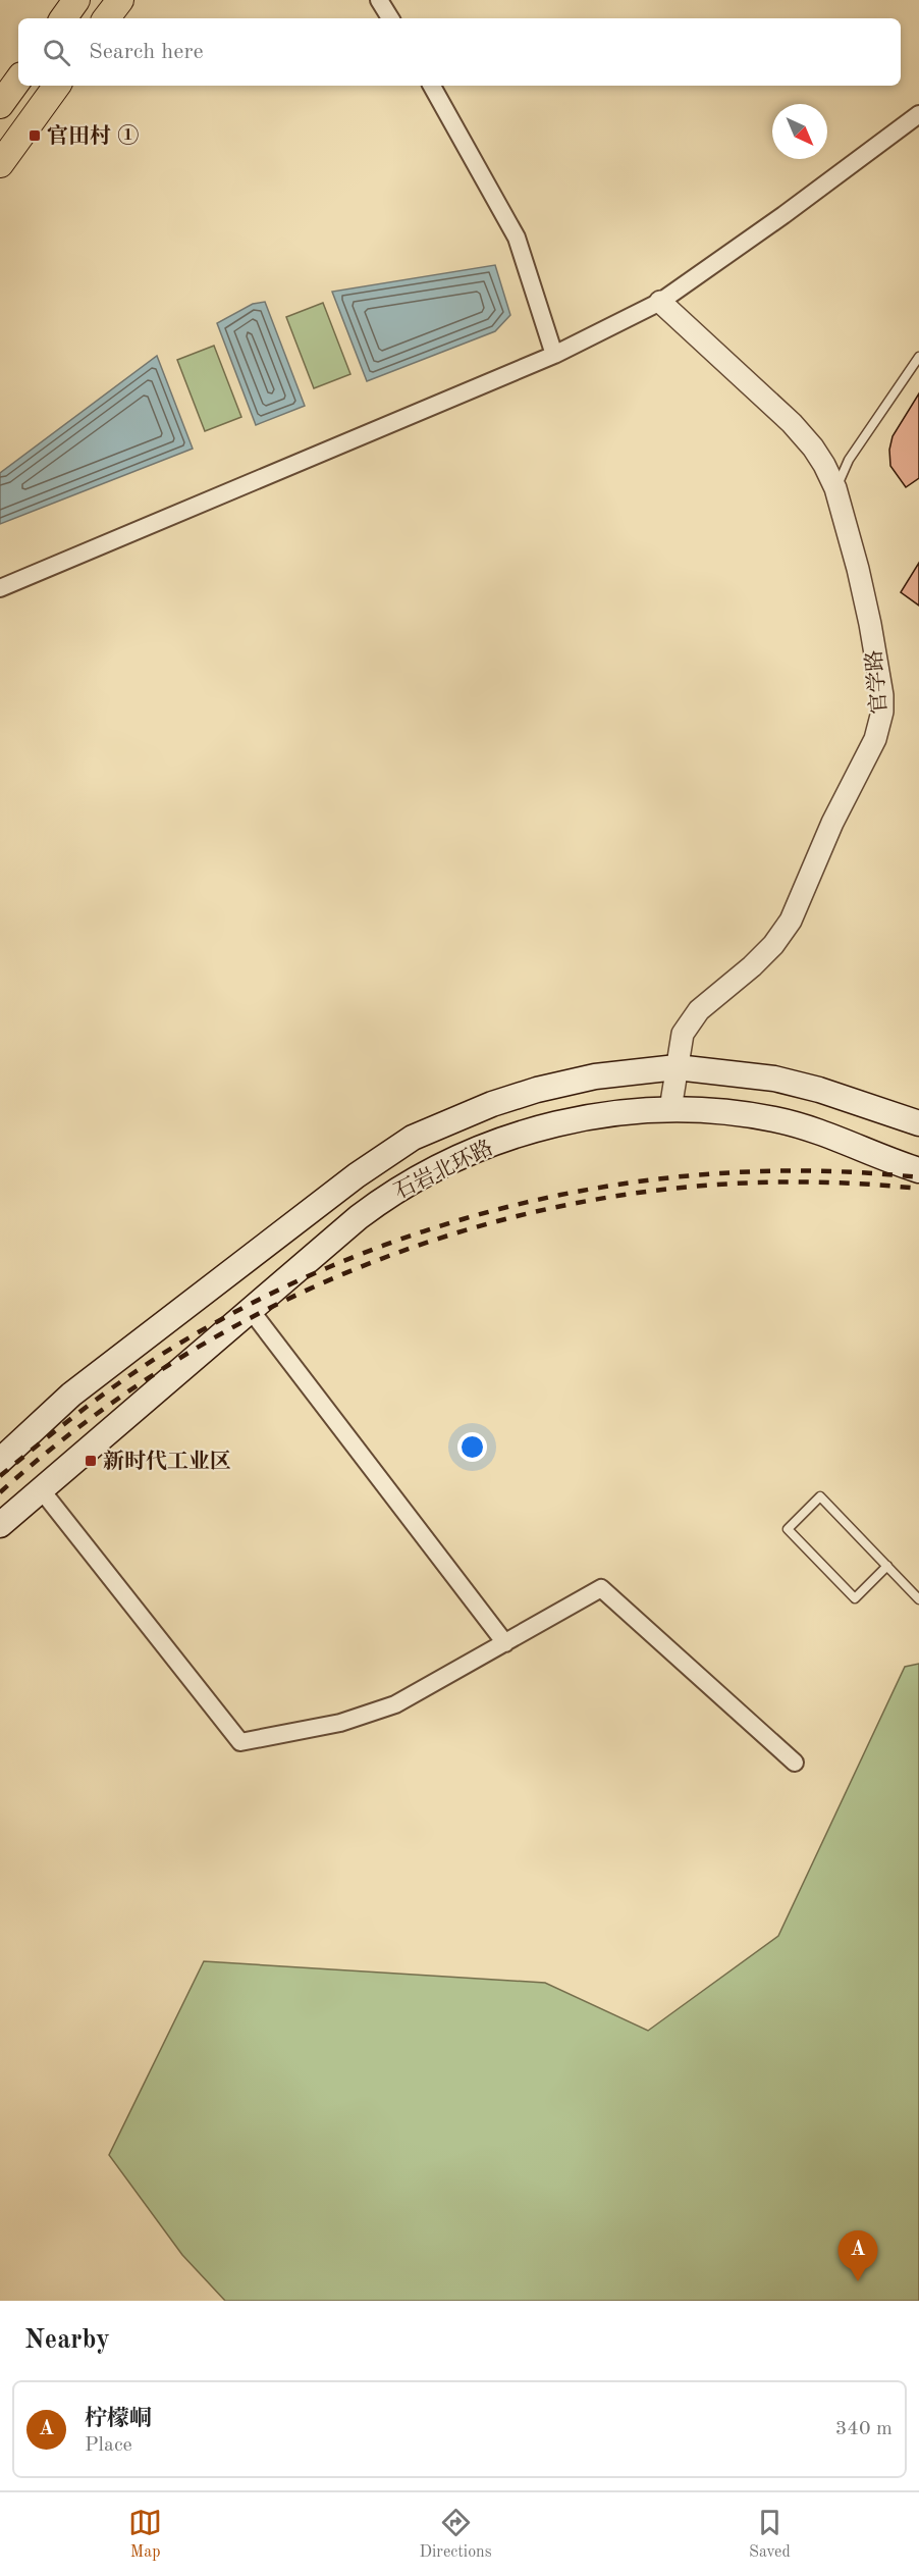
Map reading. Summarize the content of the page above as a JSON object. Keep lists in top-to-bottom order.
{
  "streets": {
    "main road": ["石岩北环路"],
    "street": ["官学路"]
  },
  "crossings": [
    ["官学路", "石岩北环路"]
  ],
  "places": {
    "transit": ["官田村 ①", "新时代工业区"]
  },
  "north": "bottom right",
  "page": {
    "search": "Search here",
    "pins": "A",
    "heading": "Nearby",
    "list": [
      {
        "mark": "A",
        "name": "柠檬峒",
        "note": "Place",
        "value": "340 m"
      }
    ],
    "nav": ["Map", "Directions", "Saved"]
  }
}
